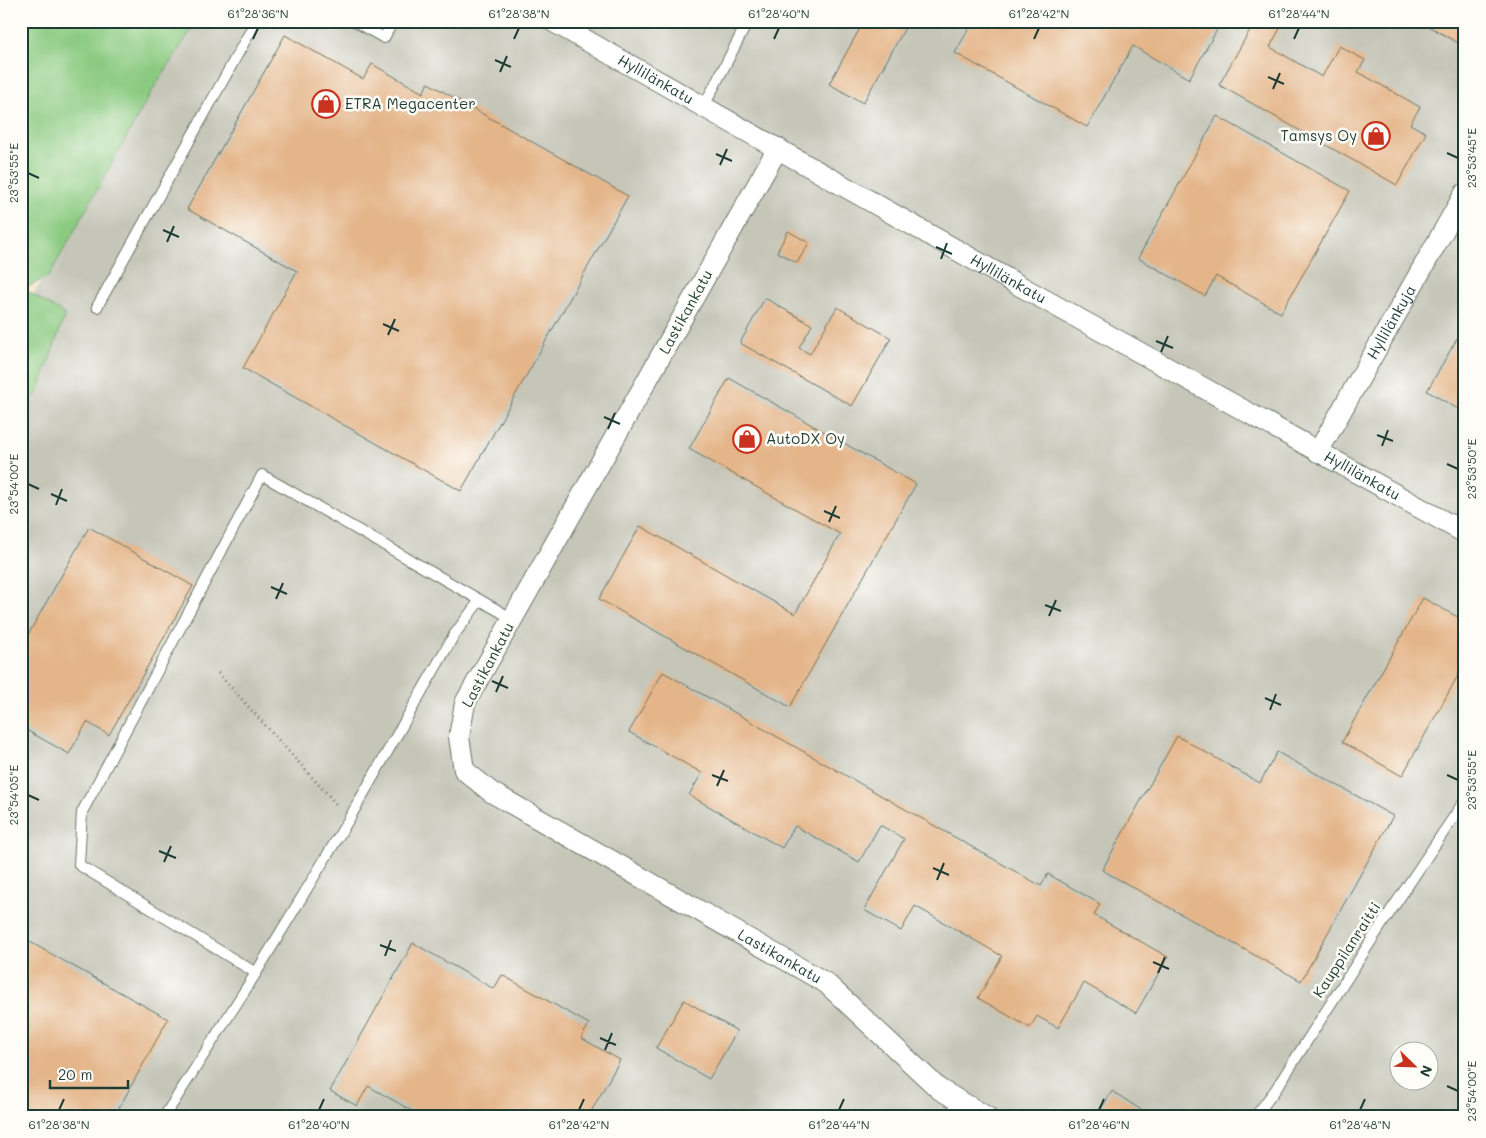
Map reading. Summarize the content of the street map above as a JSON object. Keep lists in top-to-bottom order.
{
  "streets": {
    "street": ["Hyllilänkatu", "Lastikankatu", "Hyllilänkuja"],
    "lane": ["Kauppilanraitti"]
  },
  "crossings": [
    ["Hyllilänkatu", "Lastikankatu"],
    ["Hyllilänkatu", "Hyllilänkuja"]
  ],
  "places": {
    "shop": ["ETRA Megacenter", "Tamsys Oy", "AutoDX Oy"]
  },
  "scale_bar": "20 m",
  "north": "bottom right",
  "coordinates": [
    "61°28'36\"N",
    "61°28'38\"N",
    "61°28'40\"N",
    "61°28'42\"N",
    "61°28'44\"N",
    "23°53'45\"E",
    "23°53'55\"E",
    "23°53'50\"E",
    "23°54'00\"E",
    "23°54'05\"E",
    "61°28'46\"N",
    "61°28'48\"N"
  ]
}
